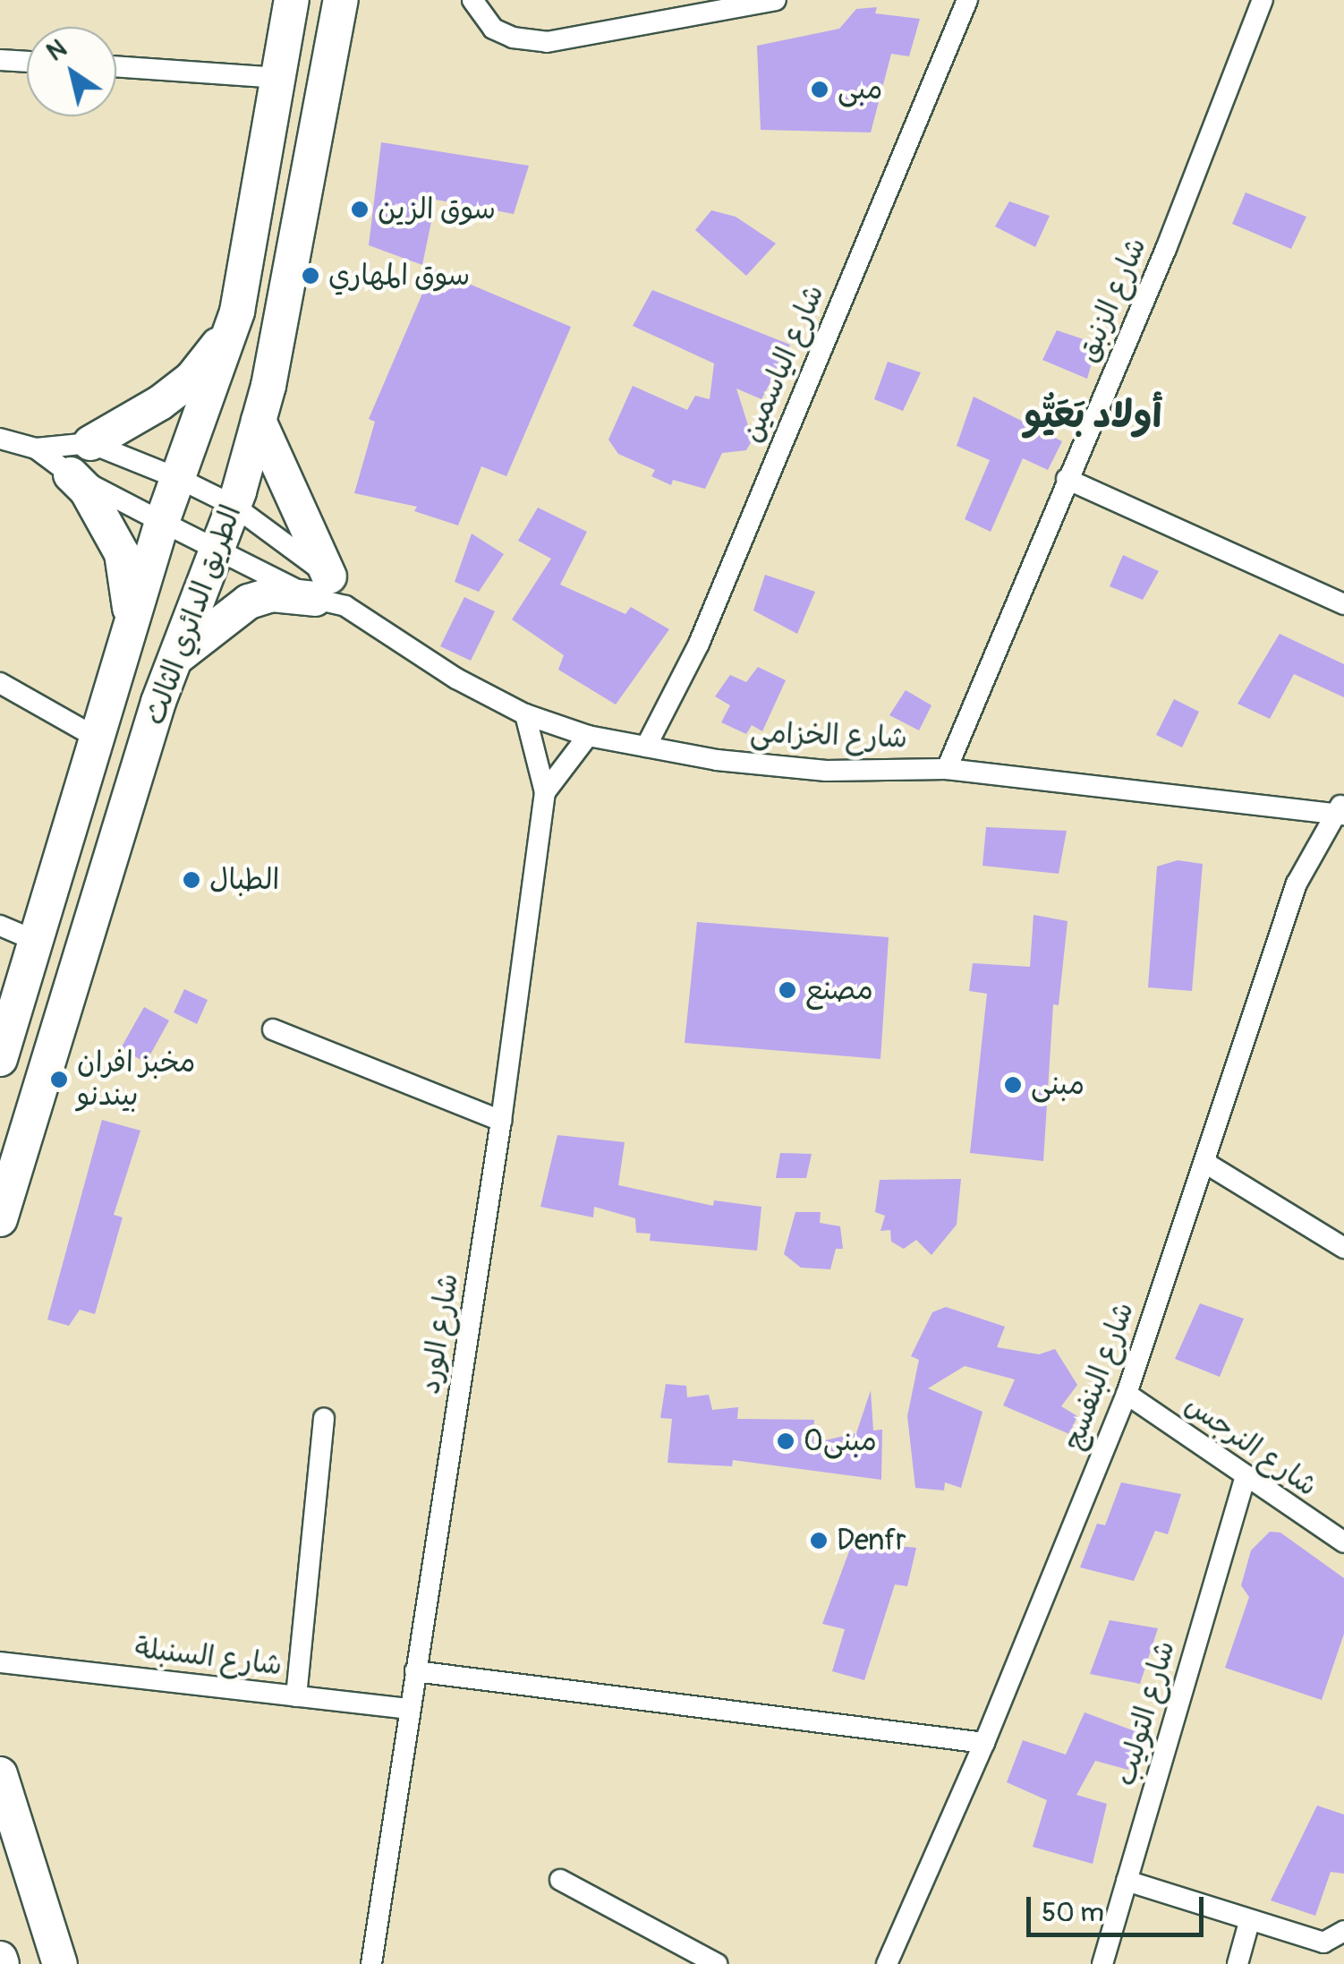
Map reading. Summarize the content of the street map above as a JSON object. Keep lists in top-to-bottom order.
{
  "streets": {
    "main road": ["الطريق الدائري الثالث"],
    "street": [
      "شارع الزنبق",
      "شارع الياسمين",
      "شارع الخزامى",
      "شارع الورد",
      "شارع البنفسج",
      "شارع النرجس",
      "شارع السنبلة",
      "شارع التوليب"
    ]
  },
  "crossings": [
    ["شارع الزنبق", "شارع الخزامى"],
    ["شارع الياسمين", "شارع الخزامى"],
    ["شارع الخزامى", "شارع الورد"],
    ["شارع الخزامى", "شارع البنفسج"],
    ["شارع الورد", "شارع السنبلة"],
    ["شارع البنفسج", "شارع النرجس"],
    ["شارع النرجس", "شارع التوليب"]
  ],
  "districts": ["أولاد بَعَيُّو"],
  "places": [
    "مبى",
    "سوق الزين",
    "سوق المهاري",
    "الطبال",
    "مصنع",
    "مخبز افران بيندنو",
    "مبنى",
    "مبنى0",
    "Denfr"
  ],
  "scale_bar": "50 m",
  "north": "top left"
}
